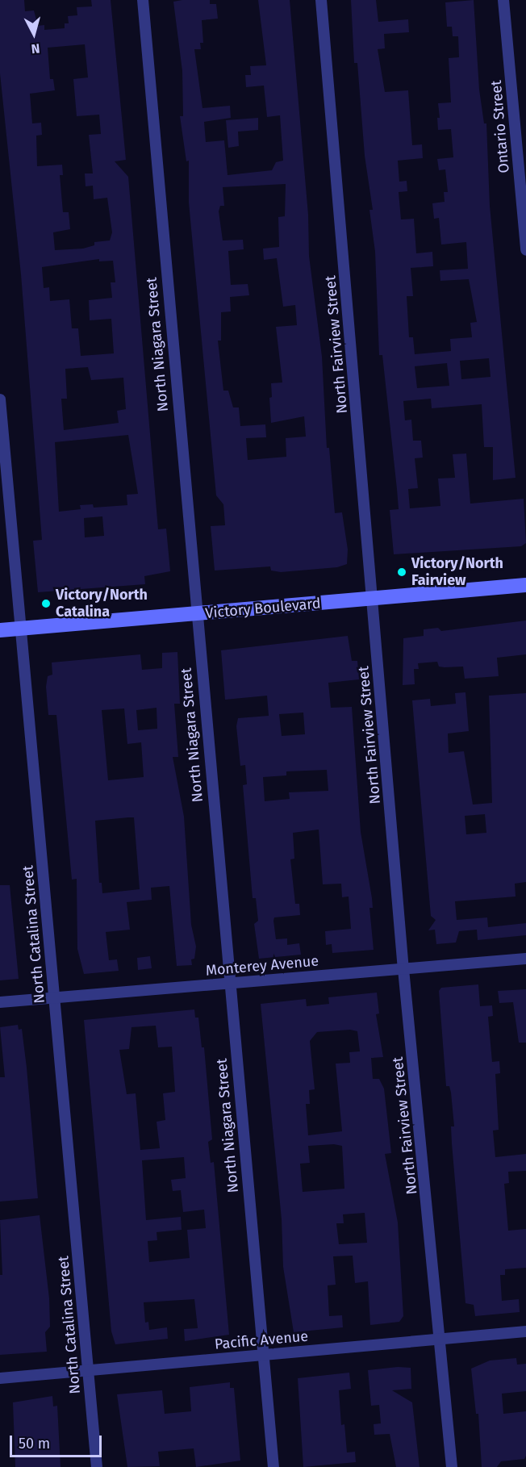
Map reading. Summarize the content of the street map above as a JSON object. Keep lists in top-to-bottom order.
{
  "streets": {
    "main road": ["Victory Boulevard"],
    "street": [
      "Ontario Street",
      "North Niagara Street",
      "North Fairview Street",
      "North Catalina Street",
      "Monterey Avenue",
      "Pacific Avenue"
    ]
  },
  "crossings": [
    ["North Niagara Street", "Victory Boulevard"],
    ["North Niagara Street", "Monterey Avenue"],
    ["North Niagara Street", "Pacific Avenue"],
    ["North Fairview Street", "Victory Boulevard"],
    ["North Fairview Street", "Monterey Avenue"],
    ["North Fairview Street", "Pacific Avenue"],
    ["Victory Boulevard", "North Catalina Street"],
    ["North Catalina Street", "Monterey Avenue"],
    ["North Catalina Street", "Pacific Avenue"]
  ],
  "places": ["Victory/North Fairview", "Victory/North Catalina"],
  "scale_bar": "50 m",
  "north": "bottom"
}
